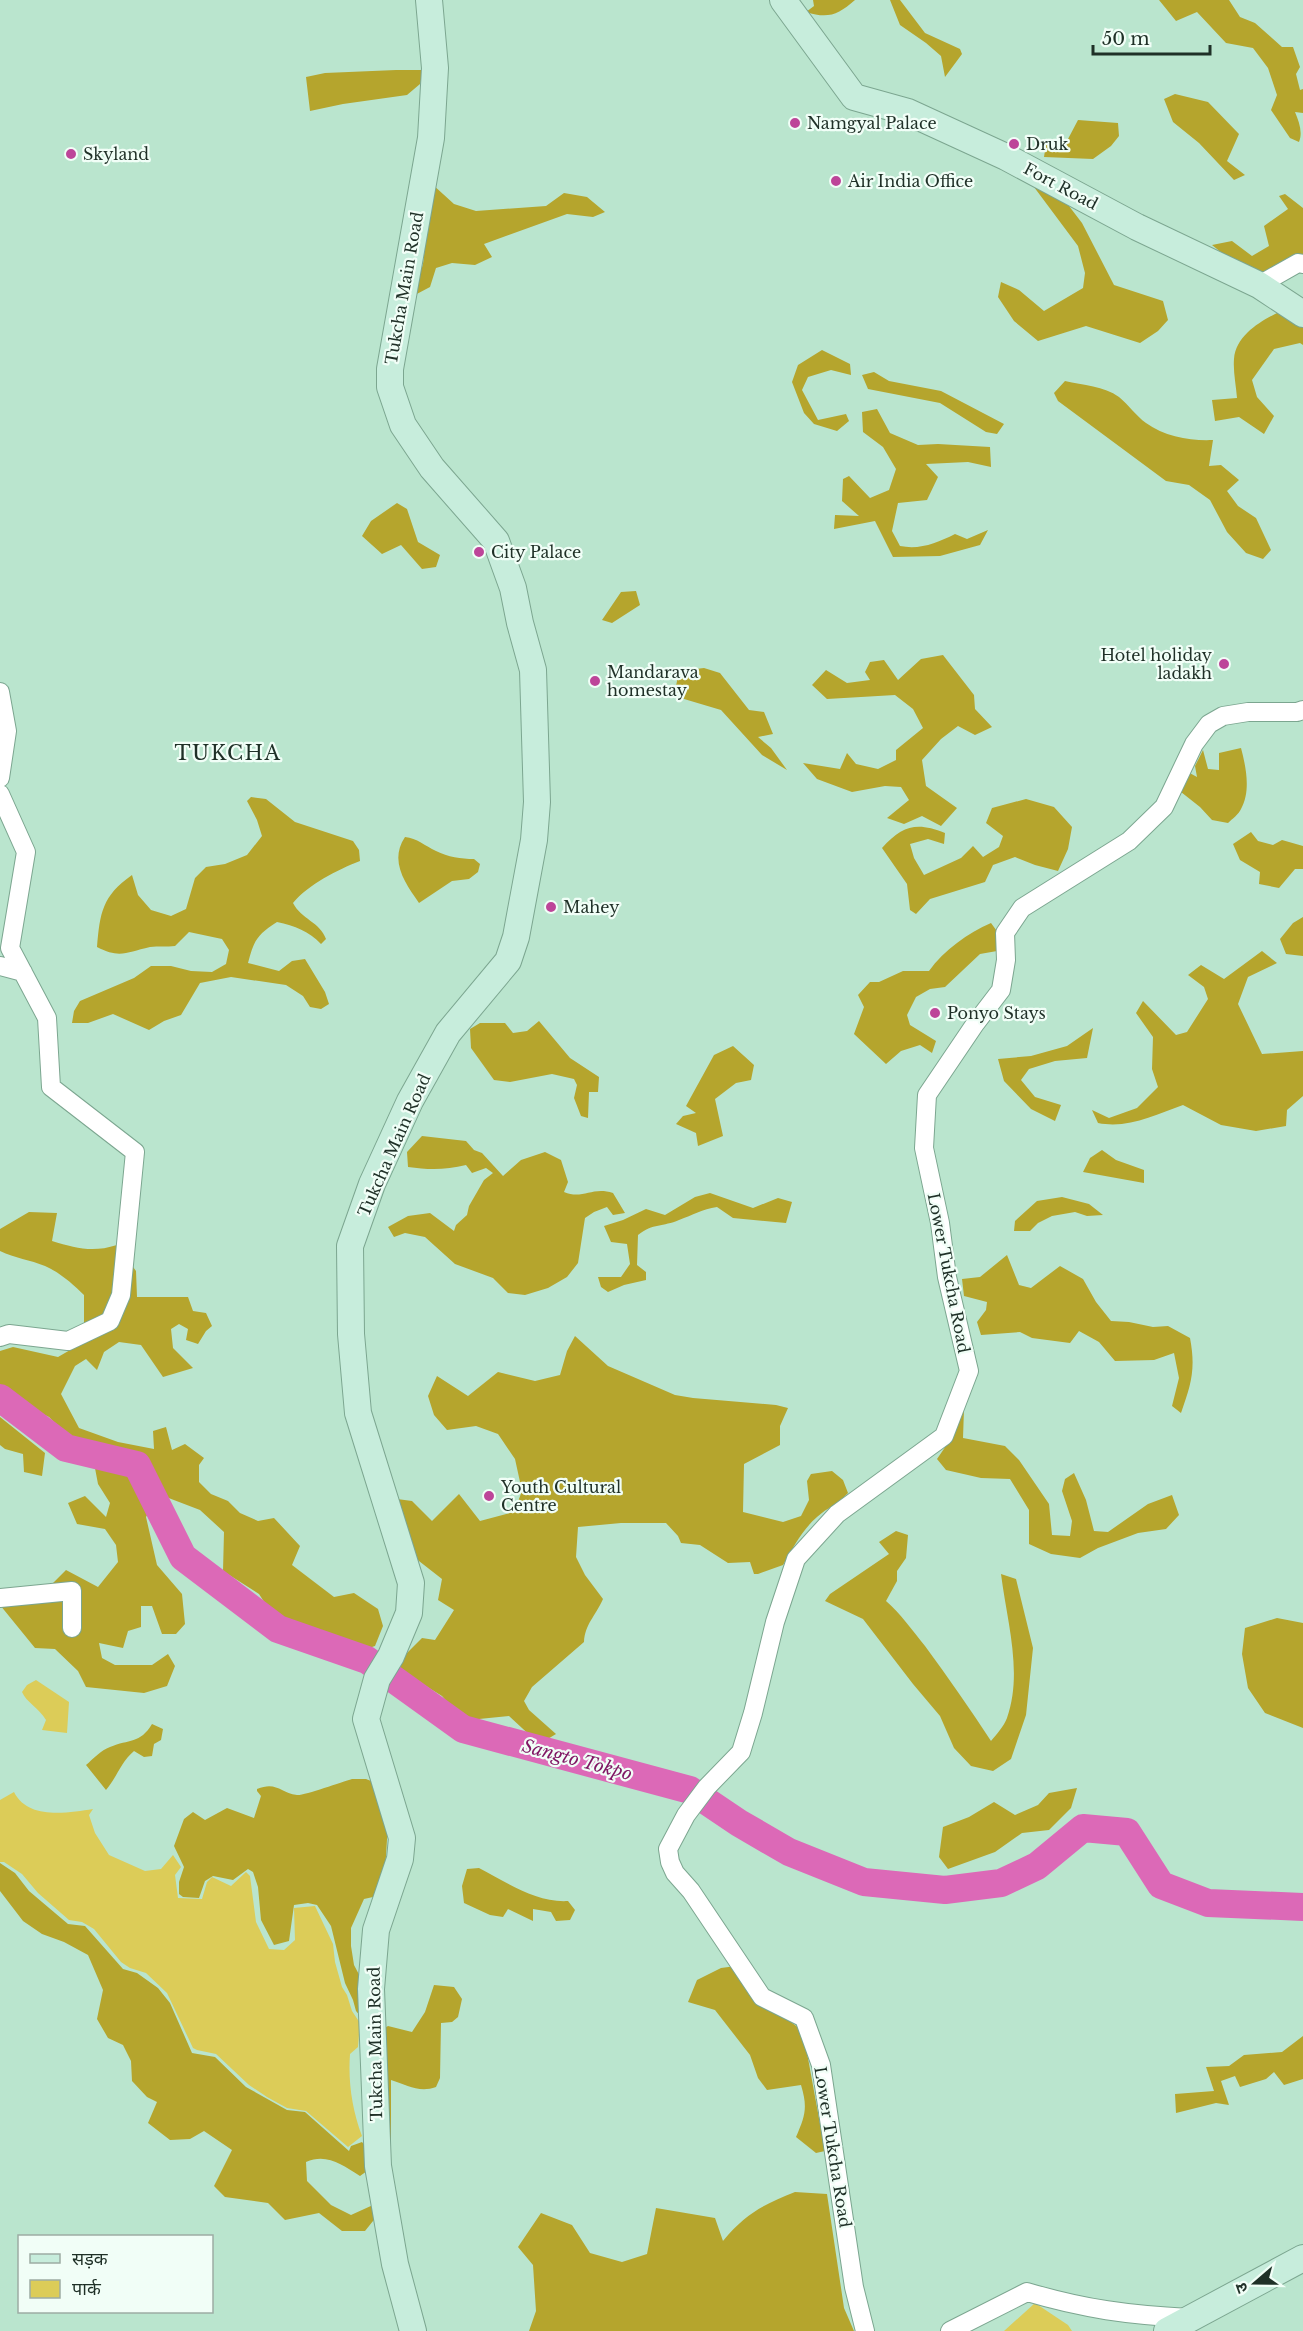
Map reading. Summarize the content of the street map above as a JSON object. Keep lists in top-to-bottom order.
{
  "streets": {
    "street": ["Fort Road", "Tukcha Main Road", "Lower Tukcha Road"]
  },
  "districts": ["TUKCHA"],
  "water": ["Sangto Tokpo"],
  "places": [
    "Namgyal Palace",
    "Druk",
    "Skyland",
    "Air India Office",
    "City Palace",
    "Hotel holiday ladakh",
    "Mandarava homestay",
    "Mahey",
    "Ponyo Stays",
    "Youth Cultural Centre"
  ],
  "legend": ["सड़क", "पार्क"],
  "scale_bar": "50 m",
  "north": "left"
}
